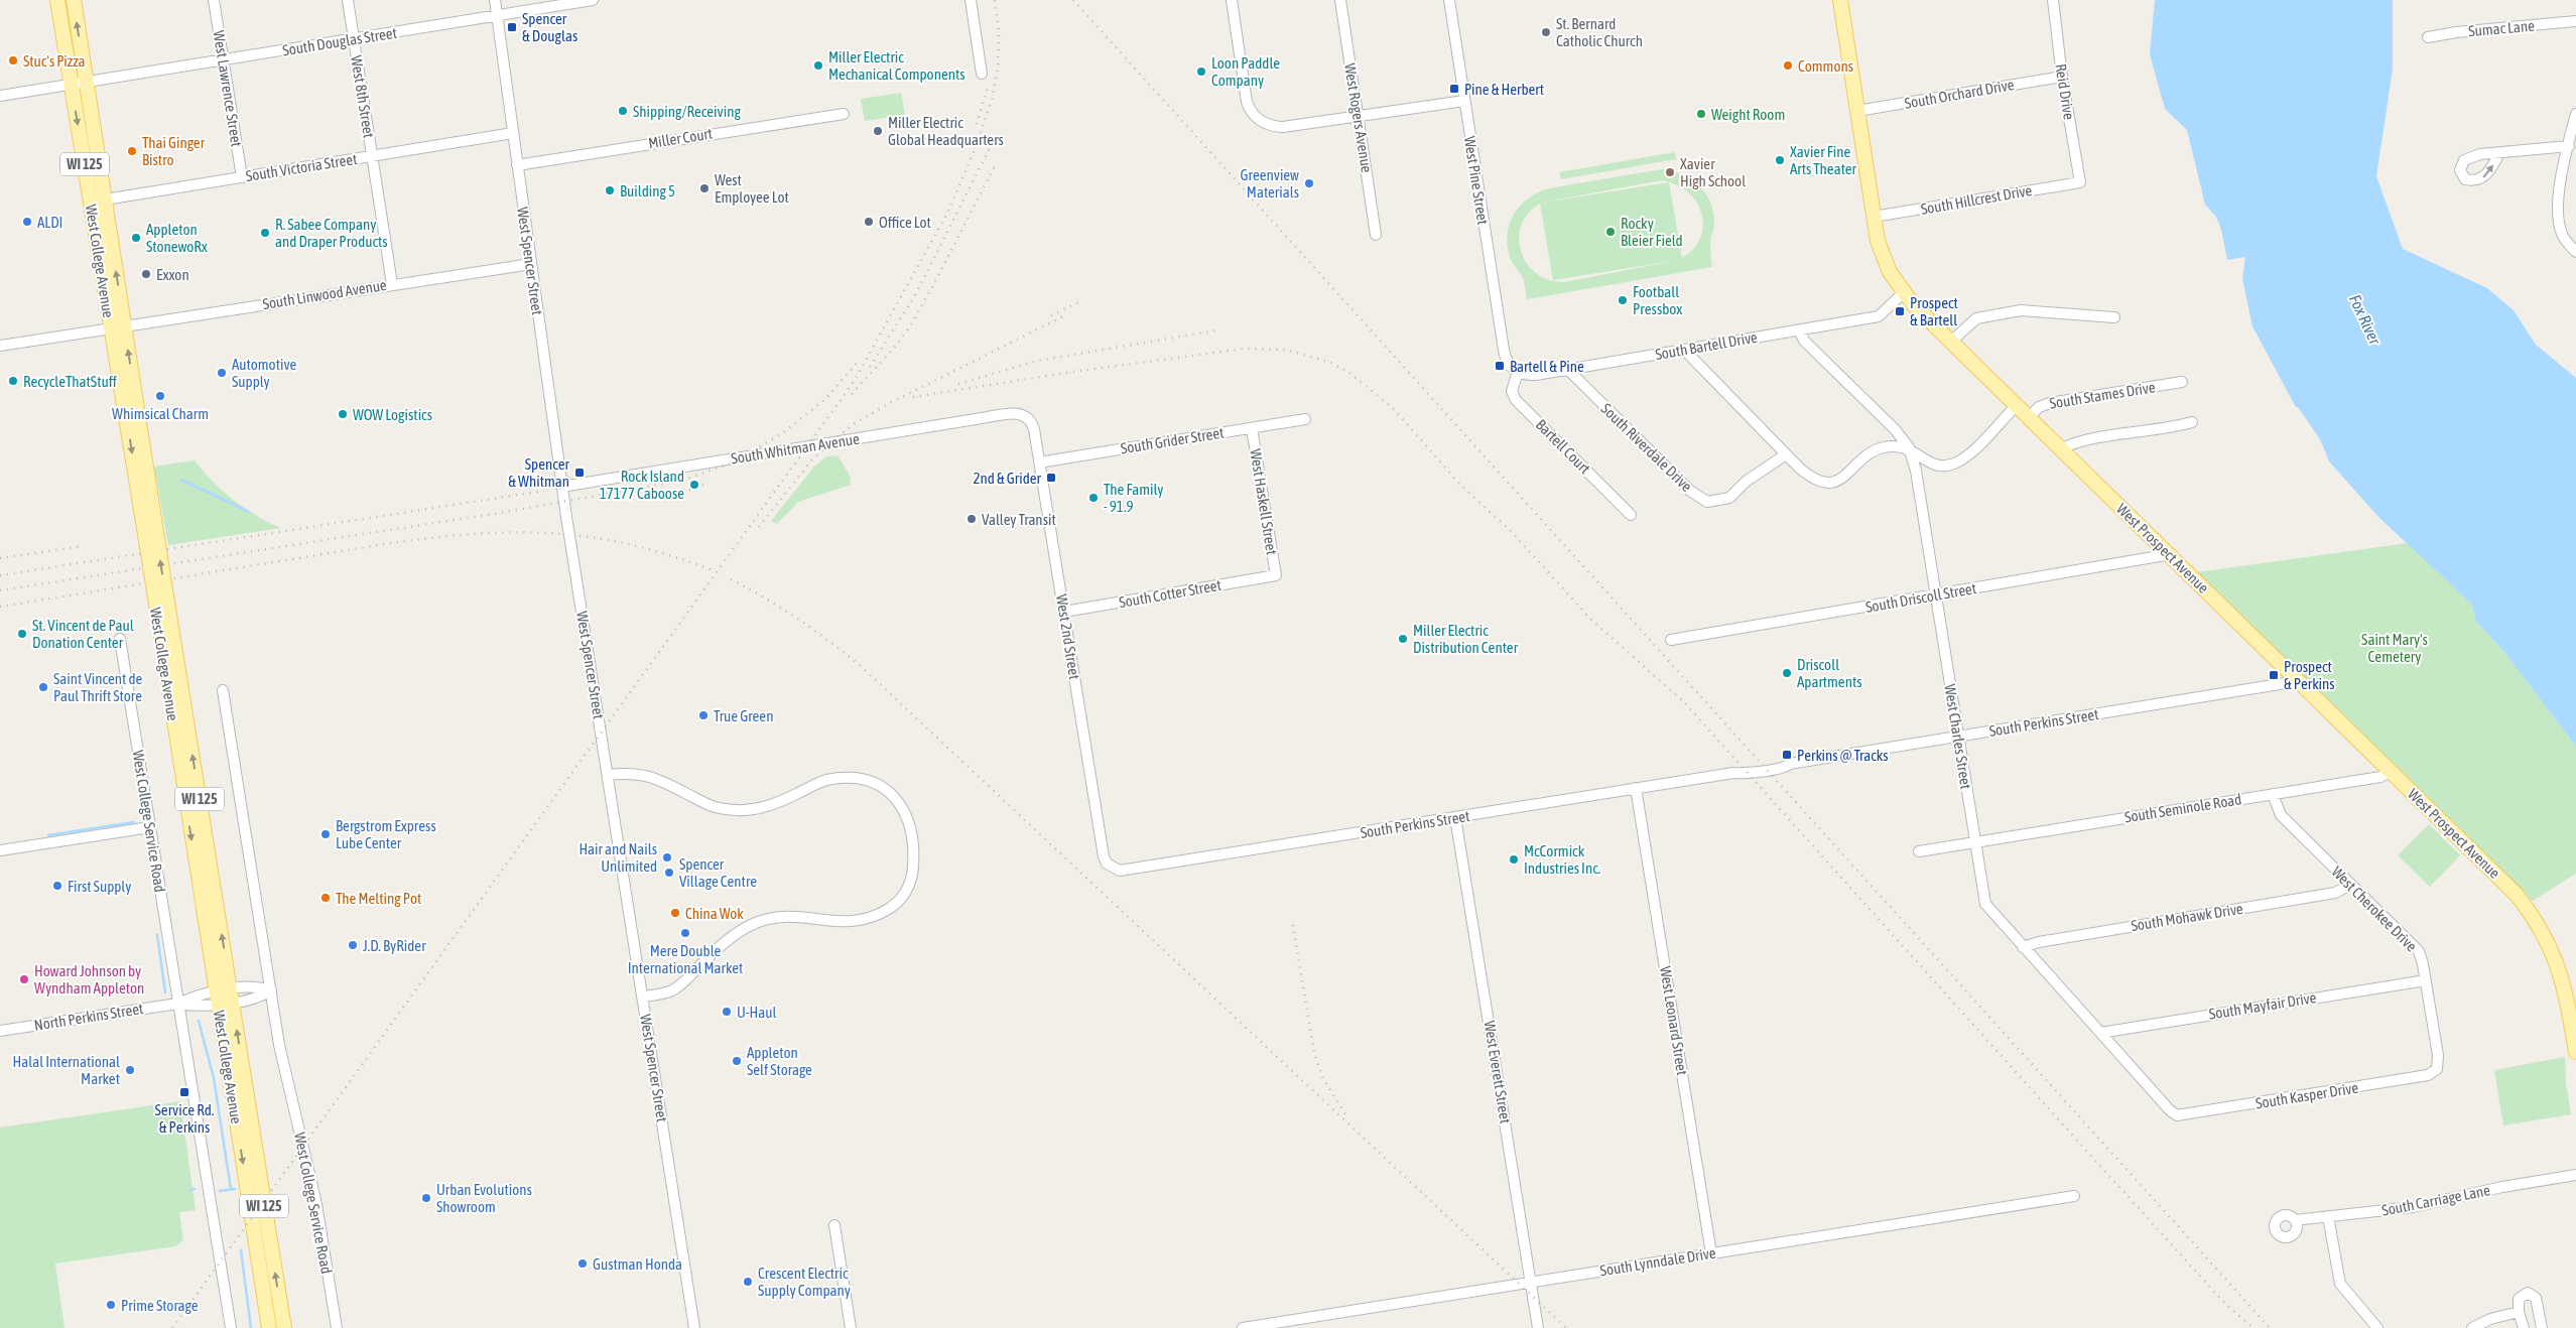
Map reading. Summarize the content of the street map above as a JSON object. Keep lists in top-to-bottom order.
{
  "streets": {
    "main road": ["WI 125", "West College Avenue", "West Prospect Avenue"],
    "street": [
      "Sumac Lane",
      "South Douglas Street",
      "West Lawrence Street",
      "Reid Drive",
      "South Orchard Drive",
      "West 8th Street",
      "West Rogers Avenue",
      "Miller Court",
      "South Victoria Street",
      "West Pine Street",
      "South Hillcrest Drive",
      "West Spencer Street",
      "South Linwood Avenue",
      "South Bartell Drive",
      "South Stames Drive",
      "South Grider Street",
      "Bartell Court",
      "South Riverdale Drive",
      "South Whitman Avenue",
      "West Haskell Street",
      "South Cotter Street",
      "South Driscoll Street",
      "West 2nd Street",
      "South Perkins Street",
      "West Charles Street",
      "South Seminole Road",
      "West College Service Road",
      "West Cherokee Drive",
      "South Mohawk Drive",
      "South Mayfair Drive",
      "North Perkins Street",
      "West Leonard Street",
      "West Everett Street",
      "South Kasper Drive",
      "South Carriage Lane",
      "South Lynndale Drive"
    ]
  },
  "crossings": [
    ["South Douglas Street", "West Lawrence Street"],
    ["South Douglas Street", "West 8th Street"],
    ["South Douglas Street", "West College Avenue"],
    ["South Douglas Street", "West Spencer Street"],
    ["West Lawrence Street", "South Victoria Street"],
    ["Reid Drive", "South Orchard Drive"],
    ["Reid Drive", "South Hillcrest Drive"],
    ["South Orchard Drive", "West Prospect Avenue"],
    ["West 8th Street", "South Victoria Street"],
    ["West 8th Street", "South Linwood Avenue"],
    ["Miller Court", "West Spencer Street"],
    ["South Victoria Street", "West College Avenue"],
    ["South Victoria Street", "West Spencer Street"],
    ["West Pine Street", "South Bartell Drive"],
    ["West Pine Street", "Bartell Court"],
    ["South Hillcrest Drive", "West Prospect Avenue"],
    ["West College Avenue", "South Linwood Avenue"],
    ["West Spencer Street", "South Linwood Avenue"],
    ["West Spencer Street", "South Whitman Avenue"],
    ["South Bartell Drive", "Bartell Court"],
    ["South Bartell Drive", "South Riverdale Drive"],
    ["South Bartell Drive", "West Prospect Avenue"],
    ["South Bartell Drive", "West Charles Street"],
    ["South Stames Drive", "West Prospect Avenue"],
    ["South Grider Street", "West Haskell Street"],
    ["South Grider Street", "West 2nd Street"],
    ["South Whitman Avenue", "West 2nd Street"],
    ["West Haskell Street", "South Cotter Street"],
    ["West Prospect Avenue", "South Driscoll Street"],
    ["West Prospect Avenue", "South Perkins Street"],
    ["West Prospect Avenue", "South Seminole Road"],
    ["South Cotter Street", "West 2nd Street"],
    ["South Driscoll Street", "West Charles Street"],
    ["West 2nd Street", "South Perkins Street"],
    ["South Perkins Street", "West Charles Street"],
    ["South Perkins Street", "West Leonard Street"],
    ["South Perkins Street", "West Everett Street"],
    ["West Charles Street", "South Seminole Road"],
    ["West Charles Street", "South Mohawk Drive"],
    ["West Charles Street", "South Mayfair Drive"],
    ["West Charles Street", "South Kasper Drive"],
    ["South Seminole Road", "West Cherokee Drive"],
    ["West College Service Road", "North Perkins Street"],
    ["West Cherokee Drive", "South Mohawk Drive"],
    ["West Cherokee Drive", "South Mayfair Drive"],
    ["West Cherokee Drive", "South Kasper Drive"],
    ["West Leonard Street", "South Lynndale Drive"],
    ["West Everett Street", "South Lynndale Drive"]
  ],
  "water": ["Fox River"],
  "parks": ["Saint Mary's Cemetery"],
  "places": {
    "transit": [
      "Spencer & Douglas",
      "Pine & Herbert",
      "Prospect & Bartell",
      "Bartell & Pine",
      "Spencer & Whitman",
      "2nd & Grider",
      "Prospect & Perkins",
      "Perkins @ Tracks",
      "Service Rd. & Perkins"
    ],
    "other": [
      "St. Bernard Catholic Church",
      "Stuc's Pizza",
      "Miller Electric Mechanical Components",
      "Commons",
      "Loon Paddle Company",
      "Shipping/Receiving",
      "Weight Room",
      "Miller Electric Global Headquarters",
      "Thai Ginger Bistro",
      "Xavier Fine Arts Theater",
      "Xavier High School",
      "Greenview Materials",
      "West Employee Lot",
      "Building 5",
      "ALDI",
      "Office Lot",
      "Rocky Bleier Field",
      "R. Sabee Company and Draper Products",
      "Appleton StonewoRx",
      "Exxon",
      "Football Pressbox",
      "Automotive Supply",
      "RecycleThatStuff",
      "Whimsical Charm",
      "WOW Logistics",
      "Rock Island 17177 Caboose",
      "The Family - 91.9",
      "Valley Transit",
      "St. Vincent de Paul Donation Center",
      "Miller Electric Distribution Center",
      "Driscoll Apartments",
      "Saint Vincent de Paul Thrift Store",
      "True Green",
      "Bergstrom Express Lube Center",
      "Hair and Nails Unlimited",
      "McCormick Industries Inc.",
      "Spencer Village Centre",
      "First Supply",
      "The Melting Pot",
      "China Wok",
      "Mere Double International Market",
      "J.D. ByRider",
      "Howard Johnson by Wyndham Appleton",
      "U-Haul",
      "Appleton Self Storage",
      "Halal International Market",
      "Urban Evolutions Showroom",
      "Gustman Honda",
      "Crescent Electric Supply Company",
      "Prime Storage"
    ]
  }
}
